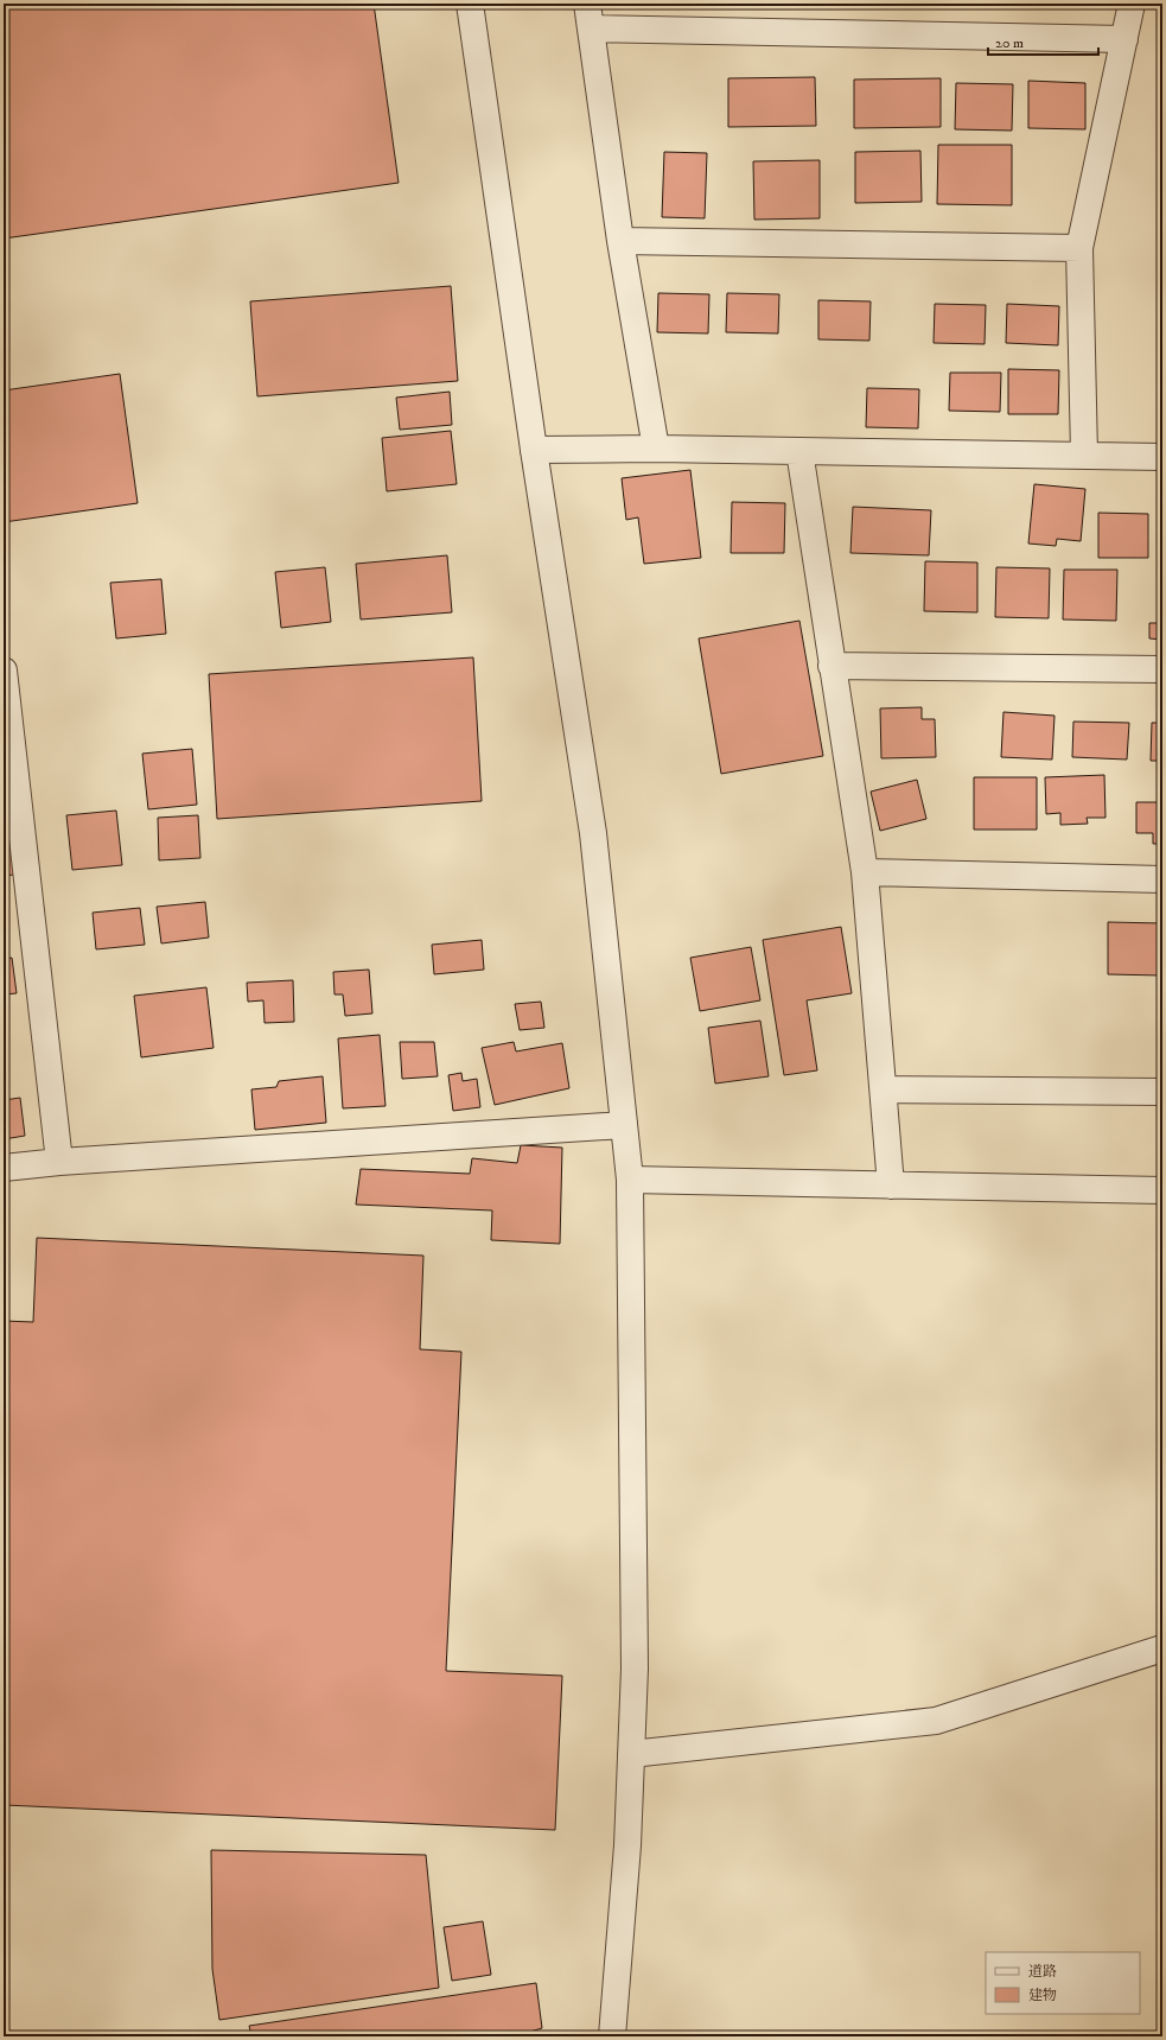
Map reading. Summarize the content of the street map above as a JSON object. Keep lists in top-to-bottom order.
{
  "legend": ["道路", "建物"],
  "scale_bar": "20 m"
}
